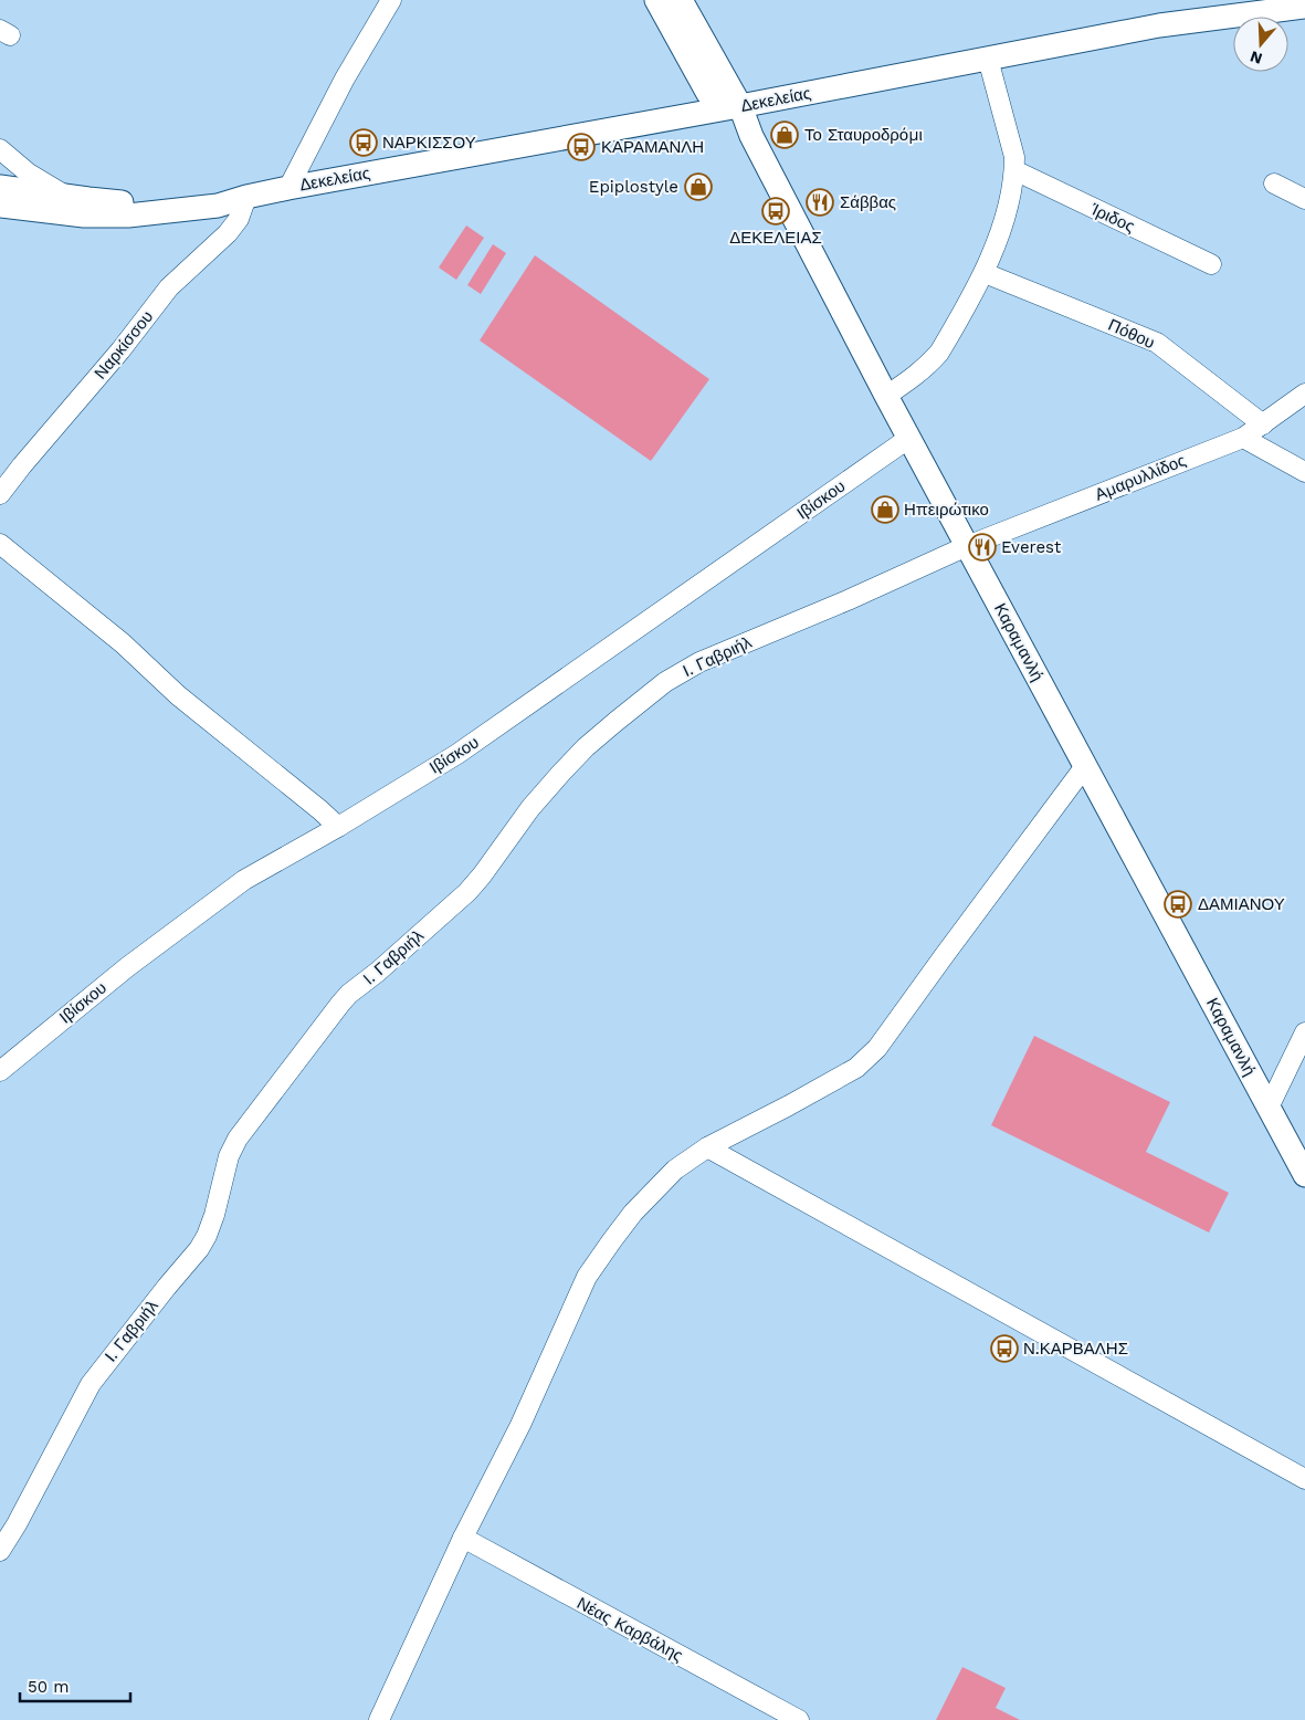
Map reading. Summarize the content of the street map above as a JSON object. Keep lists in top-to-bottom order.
{
  "streets": {
    "main road": ["Δεκελείας", "Καραμανλή"],
    "street": [
      "Ίριδος",
      "Πόθου",
      "Ναρκίσσου",
      "Αμαρυλλίδος",
      "Ιβίσκου",
      "Ι. Γαβριήλ",
      "Νέας Καρβάλης"
    ]
  },
  "crossings": [
    ["Δεκελείας", "Ναρκίσσου"],
    ["Δεκελείας", "Καραμανλή"],
    ["Πόθου", "Αμαρυλλίδος"],
    ["Αμαρυλλίδος", "Καραμανλή"],
    ["Αμαρυλλίδος", "Ι. Γαβριήλ"],
    ["Ιβίσκου", "Καραμανλή"],
    ["Καραμανλή", "Ι. Γαβριήλ"]
  ],
  "places": {
    "shop": ["Το Σταυροδρόμι", "Epiplostyle", "Ηπειρώτικο"],
    "bus stop": [
      "ΝΑΡΚΙΣΣΟΥ",
      "ΚΑΡΑΜΑΝΛΗ",
      "ΔΕΚΕΛΕΙΑΣ",
      "ΔΑΜΙΑΝΟΥ",
      "Ν.ΚΑΡΒΑΛΗΣ"
    ],
    "restaurant": ["Σάββας", "Everest"]
  },
  "scale_bar": "50 m",
  "north": "bottom"
}
